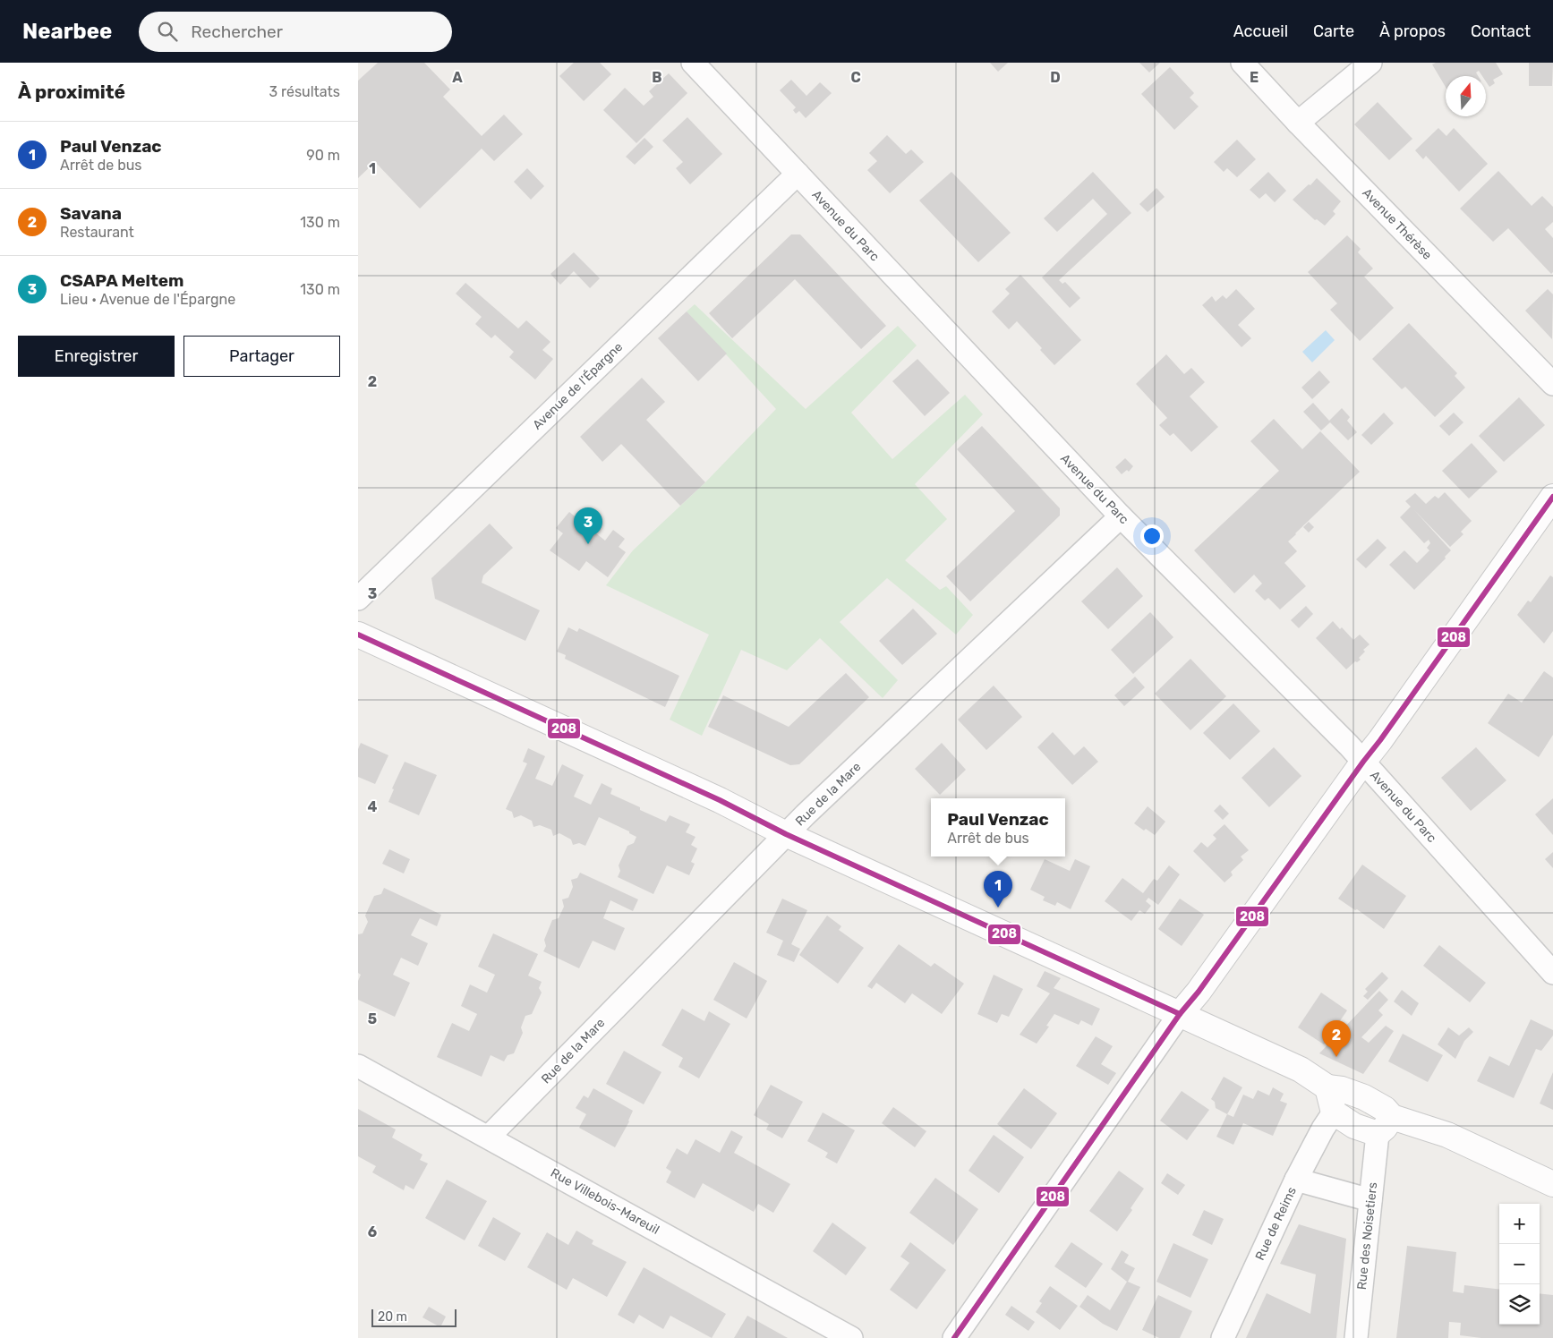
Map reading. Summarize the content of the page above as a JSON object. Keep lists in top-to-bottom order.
{
  "streets": {
    "street": [
      "Avenue Thérèse",
      "Avenue du Parc",
      "Avenue de l'Épargne",
      "Rue de la Mare",
      "Rue Villebois-Mareuil",
      "Rue de Reims",
      "Rue des Noisetiers"
    ]
  },
  "crossings": [
    ["Avenue du Parc", "Avenue de l'Épargne"],
    ["Avenue du Parc", "Rue de la Mare"],
    ["Rue de la Mare", "Rue Villebois-Mareuil"]
  ],
  "lines": ["transit line 208"],
  "scale_bar": "20 m",
  "north": "top",
  "page": {
    "header": "Nearbee",
    "search": "Rechercher",
    "nav": [
      "Accueil",
      "Carte",
      "À propos",
      "Contact"
    ],
    "heading": ["À proximité", "3 résultats"],
    "list": [
      {
        "mark": "1",
        "name": "Paul Venzac",
        "note": "Arrêt de bus",
        "value": "90 m"
      },
      {
        "mark": "2",
        "name": "Savana",
        "note": "Restaurant",
        "value": "130 m"
      },
      {
        "mark": "3",
        "name": "CSAPA Meltem",
        "note": "Lieu · Avenue de l'Épargne",
        "value": "130 m"
      }
    ],
    "buttons": ["Enregistrer", "Partager"],
    "pins": ["3", "1", "2"],
    "popup": ["Paul Venzac", "Arrêt de bus"],
    "map_buttons": ["+", "−"],
    "scale": "20 m"
  },
  "grid": {
    "columns": [
      "A",
      "B",
      "C",
      "D",
      "E"
    ],
    "rows": [
      "1",
      "2",
      "3",
      "4",
      "5",
      "6"
    ]
  }
}
